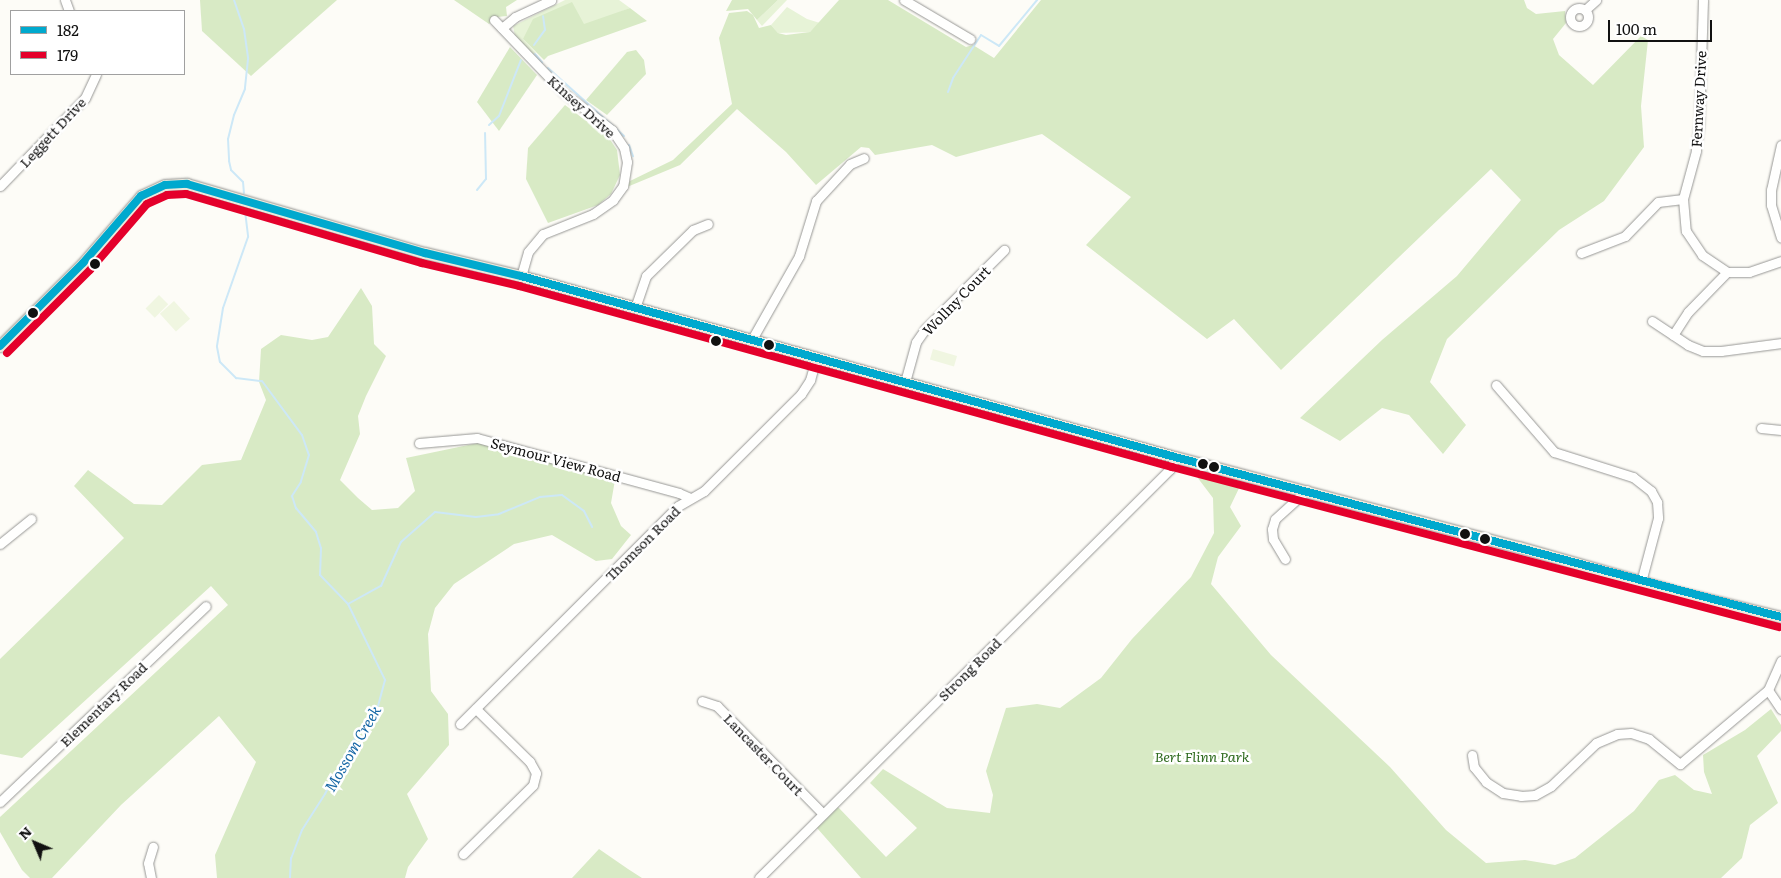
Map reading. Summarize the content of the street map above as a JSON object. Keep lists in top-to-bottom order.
{
  "streets": {
    "street": [
      "Fernway Drive",
      "Kinsey Drive",
      "Leggett Drive",
      "Wollny Court",
      "Seymour View Road",
      "Thomson Road",
      "Strong Road",
      "Elementary Road",
      "Lancaster Court"
    ]
  },
  "crossings": [
    ["Seymour View Road", "Thomson Road"],
    ["Strong Road", "Lancaster Court"]
  ],
  "water": ["Mossom Creek"],
  "parks": ["Bert Flinn Park"],
  "lines": ["transit line 182", "transit line 179"],
  "legend": ["182", "179"],
  "scale_bar": "100 m",
  "north": "top left"
}
